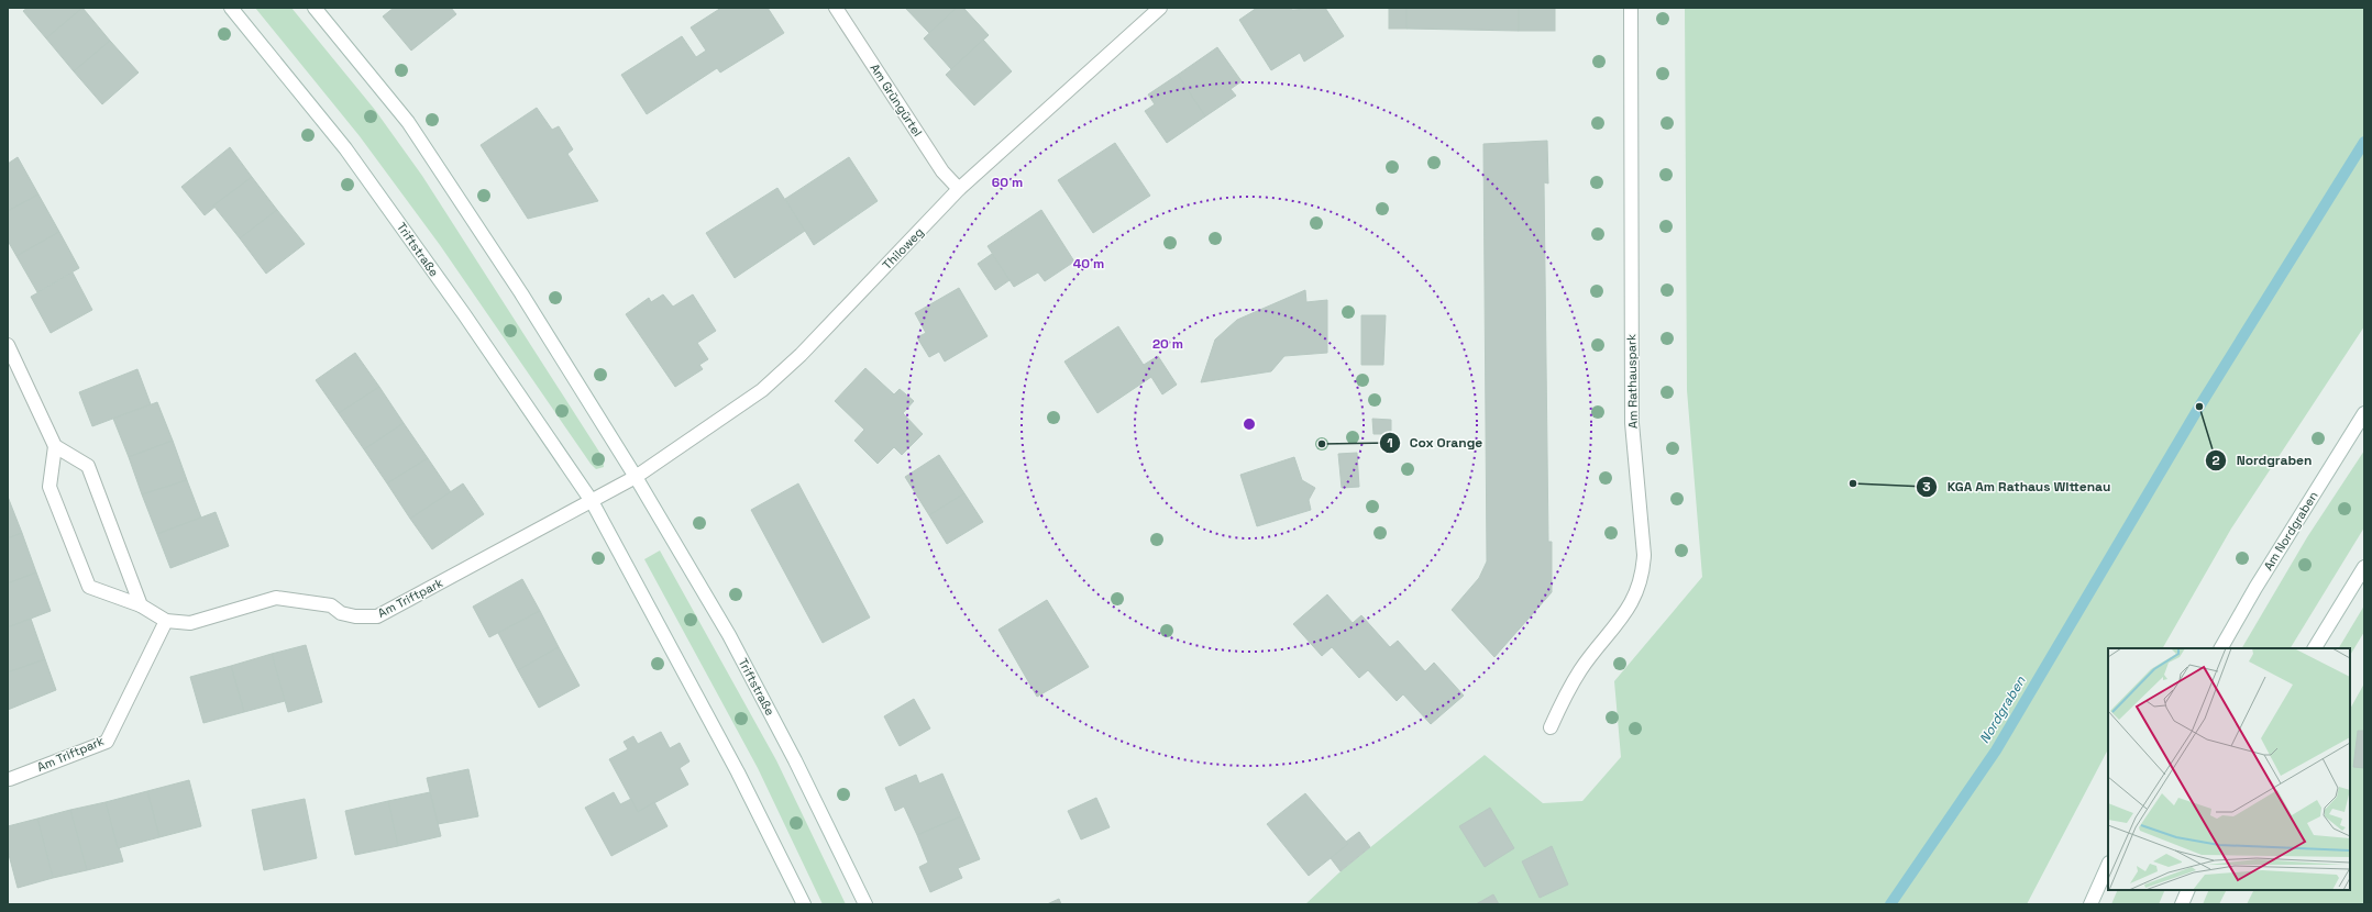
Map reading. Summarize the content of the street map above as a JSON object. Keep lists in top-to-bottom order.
{
  "streets": {
    "street": [
      "Am Grüngürtel",
      "Thiloweg",
      "Triftstraße",
      "Am Rathauspark",
      "Am Nordgraben",
      "Am Triftpark"
    ]
  },
  "crossings": [
    ["Am Grüngürtel", "Thiloweg"],
    ["Thiloweg", "Triftstraße"],
    ["Triftstraße", "Am Triftpark"]
  ],
  "water": ["Nordgraben"],
  "places": ["Nordgraben", "Cox Orange", "KGA Am Rathaus Wittenau"],
  "rings": ["60 m", "40 m", "20 m"]
}
